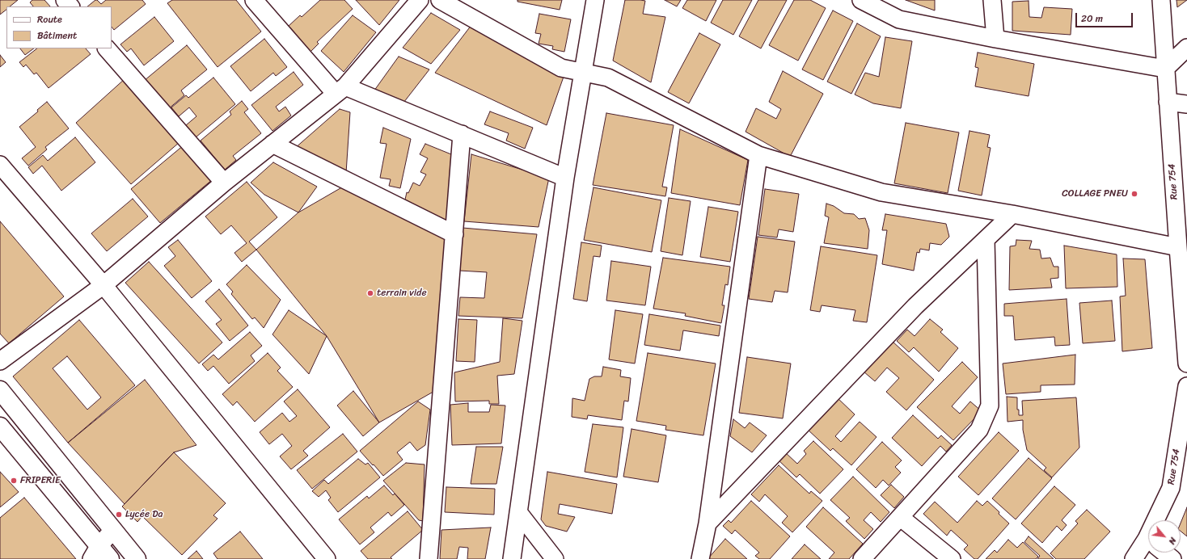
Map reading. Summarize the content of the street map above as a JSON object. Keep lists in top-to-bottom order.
{
  "streets": {
    "street": ["Rue 754"]
  },
  "places": [
    "COLLAGE PNEU",
    "terrain vide",
    "FRIPERIE",
    "Lycée Da"
  ],
  "legend": ["Route", "Bâtiment"],
  "scale_bar": "20 m",
  "north": "bottom right"
}
